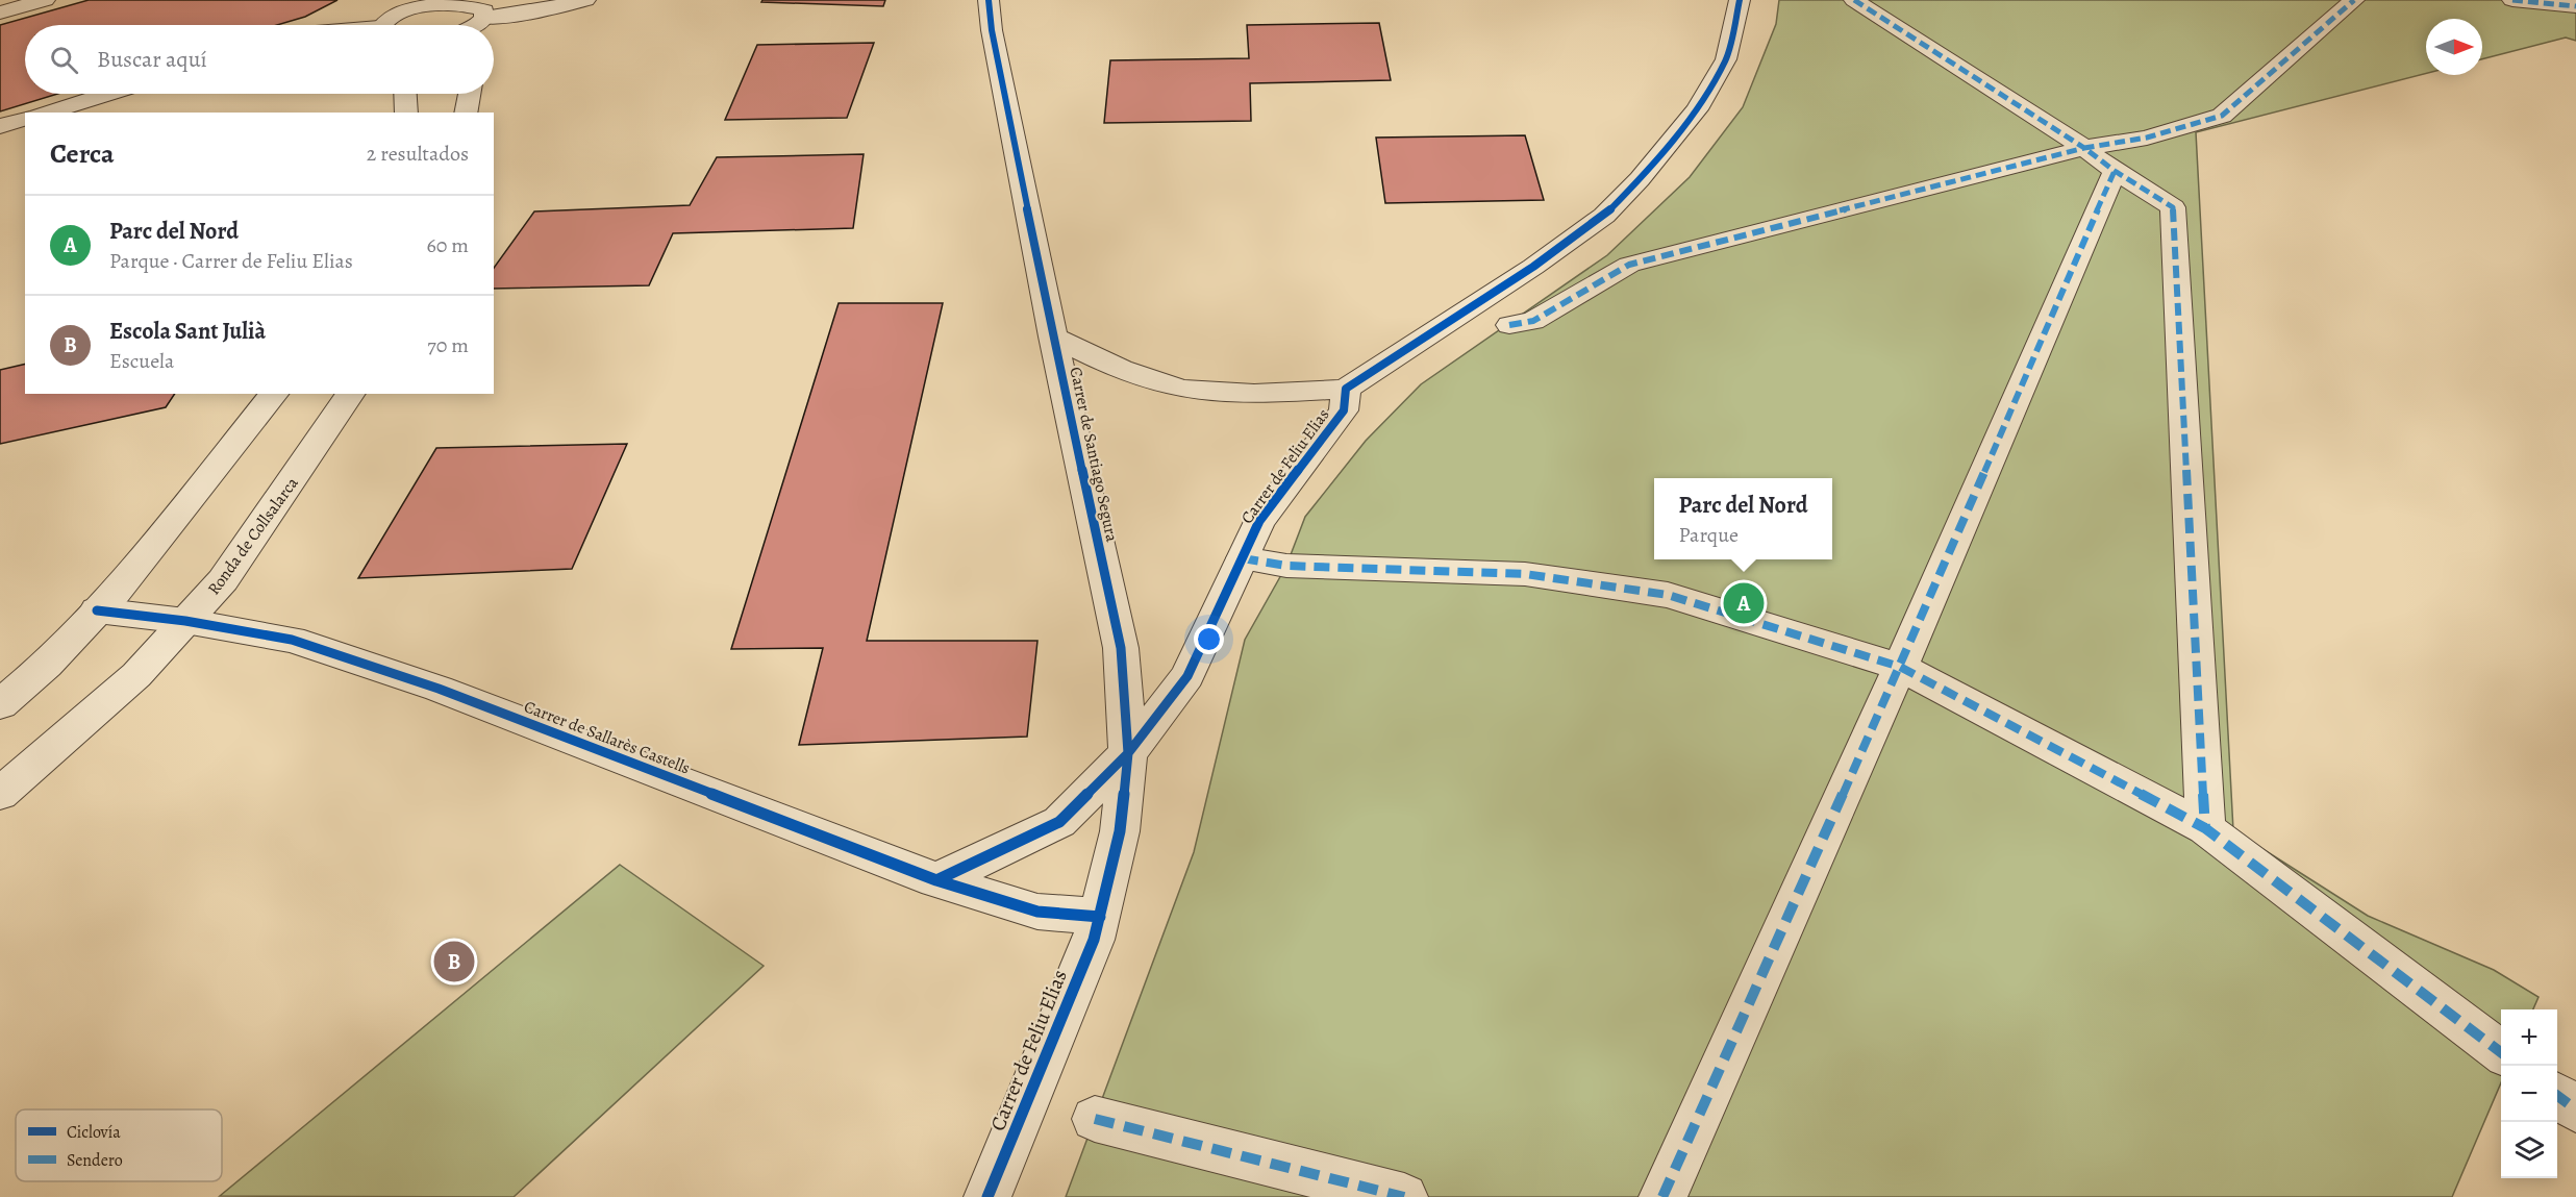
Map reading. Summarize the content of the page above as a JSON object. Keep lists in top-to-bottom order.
{
  "streets": {
    "street": [
      "Carrer de Santiago Segura",
      "Carrer de Feliu Elias",
      "Ronda de Collsalarca",
      "Carrer de Sallarès Castells"
    ]
  },
  "crossings": [
    ["Carrer de Santiago Segura", "Carrer de Feliu Elias"],
    ["Carrer de Santiago Segura", "Carrer de Sallarès Castells"],
    ["Carrer de Feliu Elias", "Carrer de Sallarès Castells"],
    ["Ronda de Collsalarca", "Carrer de Sallarès Castells"]
  ],
  "legend": ["Ciclovía", "Sendero"],
  "north": "right",
  "page": {
    "search": "Buscar aquí",
    "heading": ["Cerca", "2 resultados"],
    "list": [
      {
        "mark": "A",
        "name": "Parc del Nord",
        "note": "Parque · Carrer de Feliu Elias",
        "value": "60 m"
      },
      {
        "mark": "B",
        "name": "Escola Sant Julià",
        "note": "Escuela",
        "value": "70 m"
      }
    ],
    "popup": ["Parc del Nord", "Parque"],
    "pins": ["A", "B"],
    "map_buttons": ["+", "−"]
  }
}
